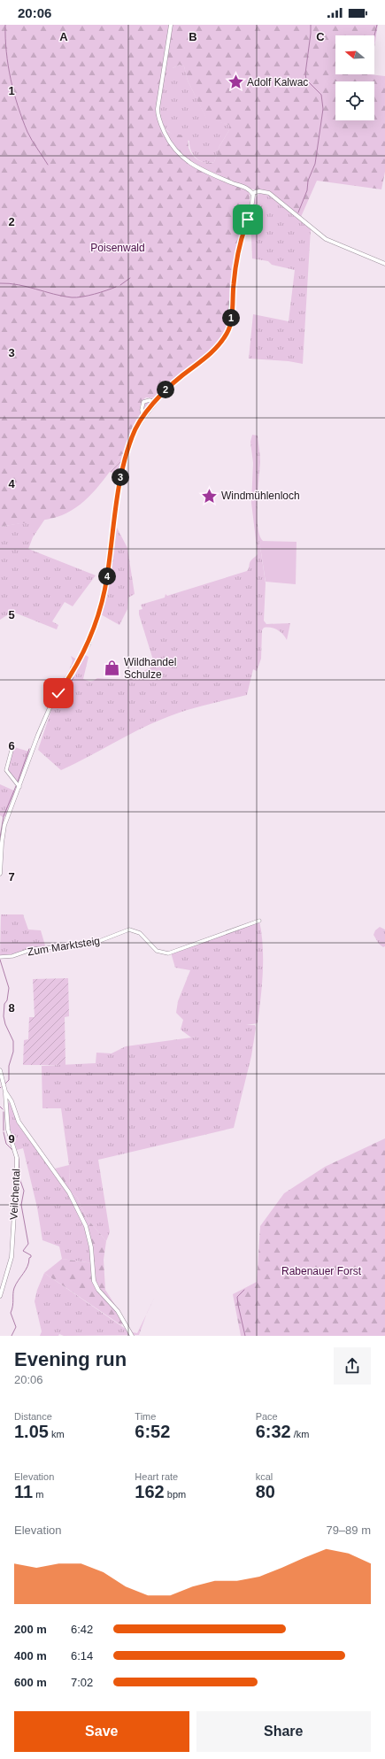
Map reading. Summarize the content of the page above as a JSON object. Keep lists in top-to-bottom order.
{
  "streets": {
    "street": ["Zum Marktsteig", "Veilchental"]
  },
  "parks": ["Poisenwald", "Rabenauer Forst"],
  "places": {
    "place": ["Adolf Kalwac", "Windmühlenloch"],
    "shop": ["Wildhandel Schulze"]
  },
  "north": "left",
  "page": {
    "status": "20:06",
    "pins": [
      "1",
      "2",
      "3",
      "4"
    ],
    "heading": ["Evening run", "20:06"],
    "stats": [
      ["Distance", "1.05 km"],
      ["Time", "6:52"],
      ["Pace", "6:32 /km"],
      ["Elevation", "11 m"],
      ["Heart rate", "162 bpm"],
      ["kcal", "80"]
    ],
    "chart": ["Elevation", "79–89 m"],
    "list": [
      {
        "name": "200 m",
        "note": "6:42"
      },
      {
        "name": "400 m",
        "note": "6:14"
      },
      {
        "name": "600 m",
        "note": "7:02"
      }
    ],
    "buttons": ["Save", "Share"]
  },
  "grid": {
    "columns": ["A", "B", "C"],
    "rows": [
      "1",
      "2",
      "3",
      "4",
      "5",
      "6",
      "7",
      "8",
      "9"
    ]
  }
}
